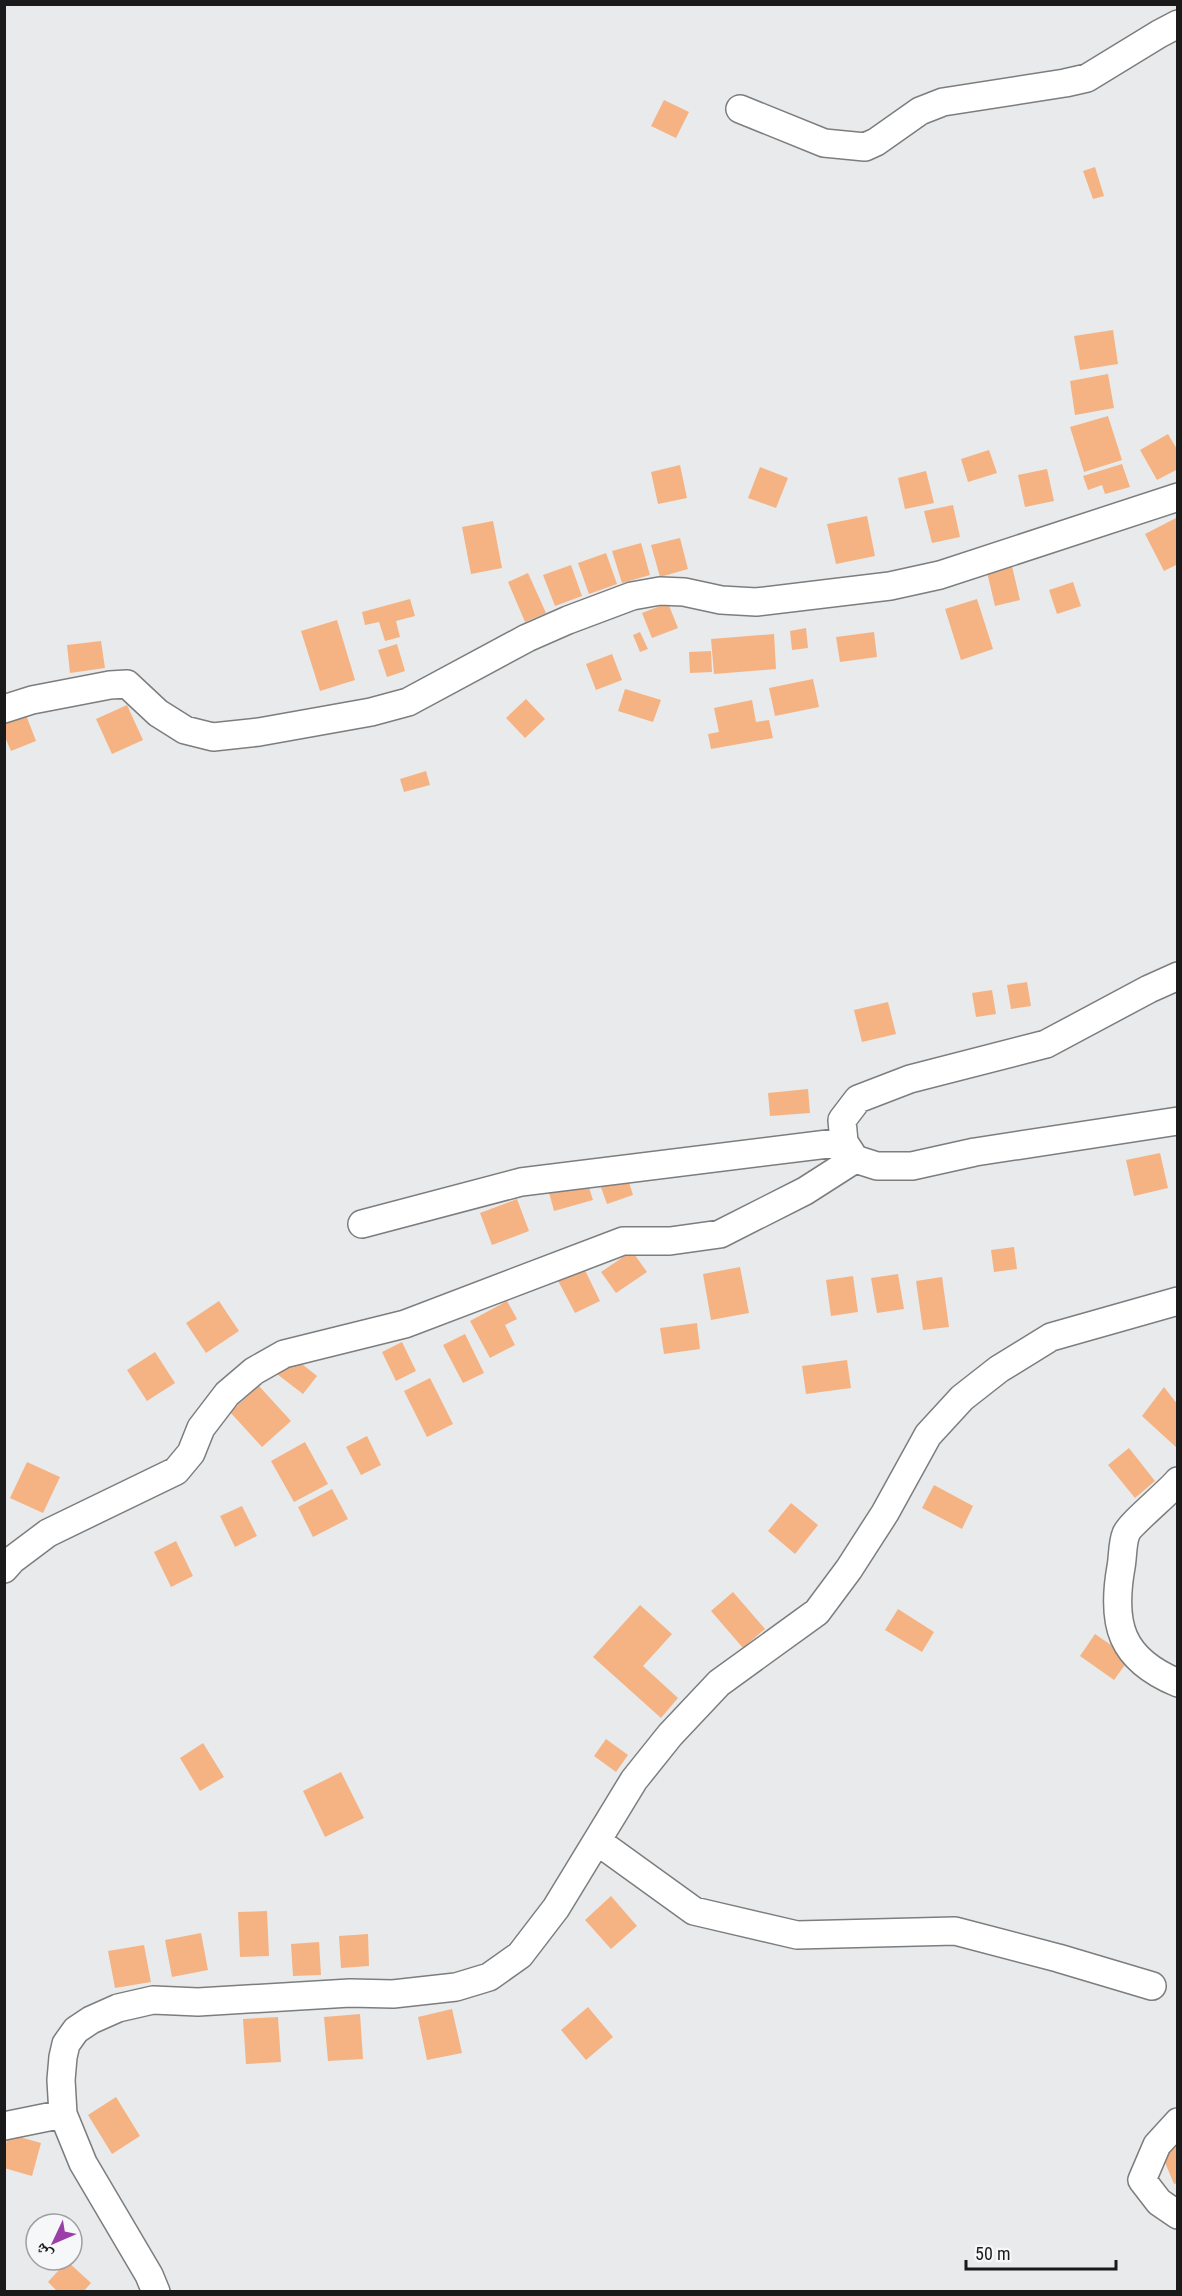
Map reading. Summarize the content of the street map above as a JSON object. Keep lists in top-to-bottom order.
{
  "scale_bar": "50 m",
  "north": "bottom left"
}
